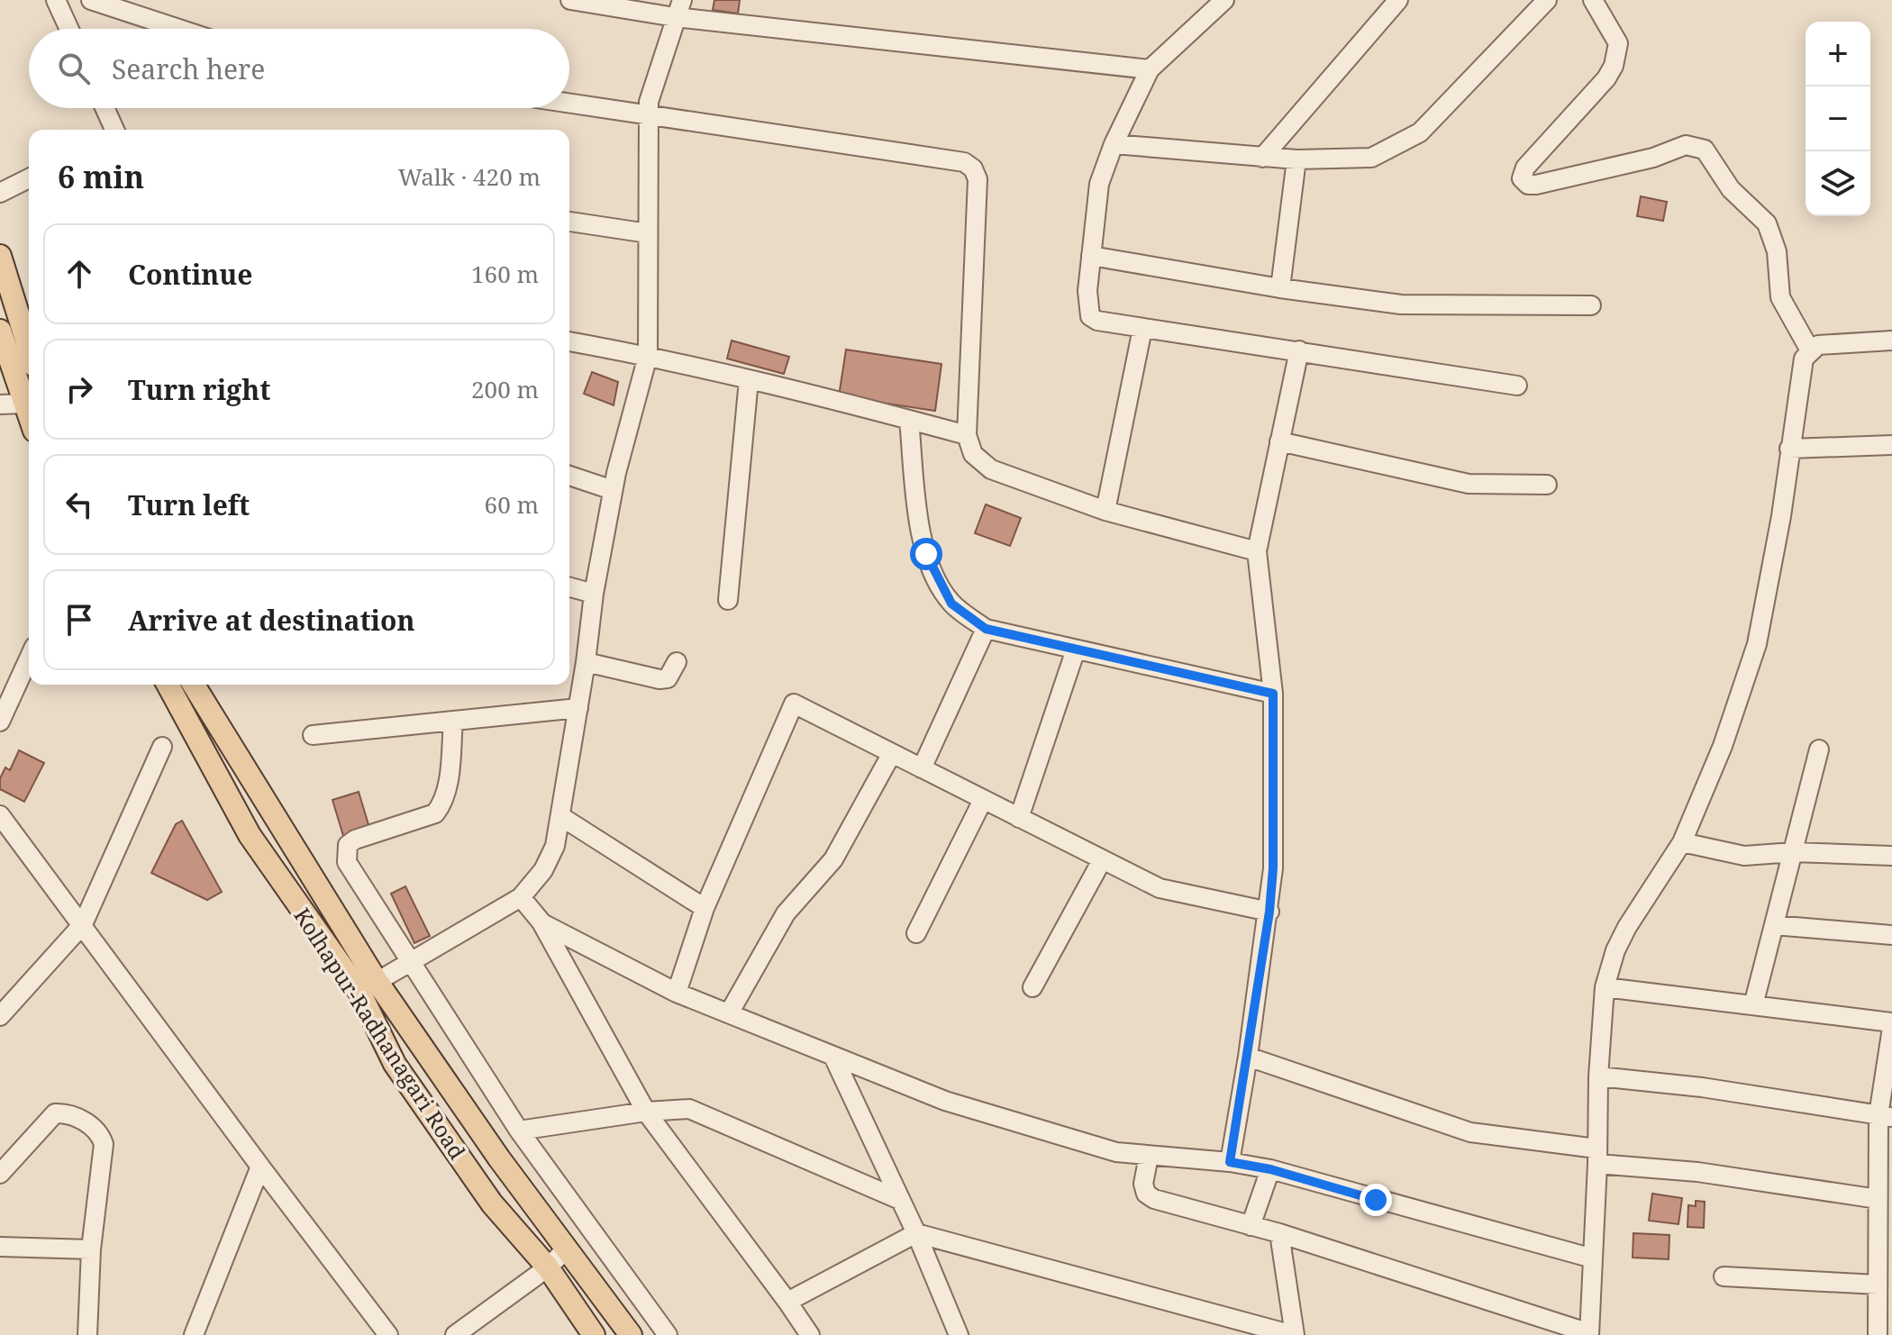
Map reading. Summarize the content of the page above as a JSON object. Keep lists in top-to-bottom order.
{
  "streets": {
    "main road": ["Kolhapur-Radhanagari Road"]
  },
  "page": {
    "map_buttons": ["+", "−"],
    "search": "Search here",
    "heading": ["6 min", "Walk · 420 m"],
    "list": [
      ["Continue", "160 m"],
      ["Turn right", "200 m"],
      ["Turn left", "60 m"],
      "Arrive at destination"
    ]
  }
}
